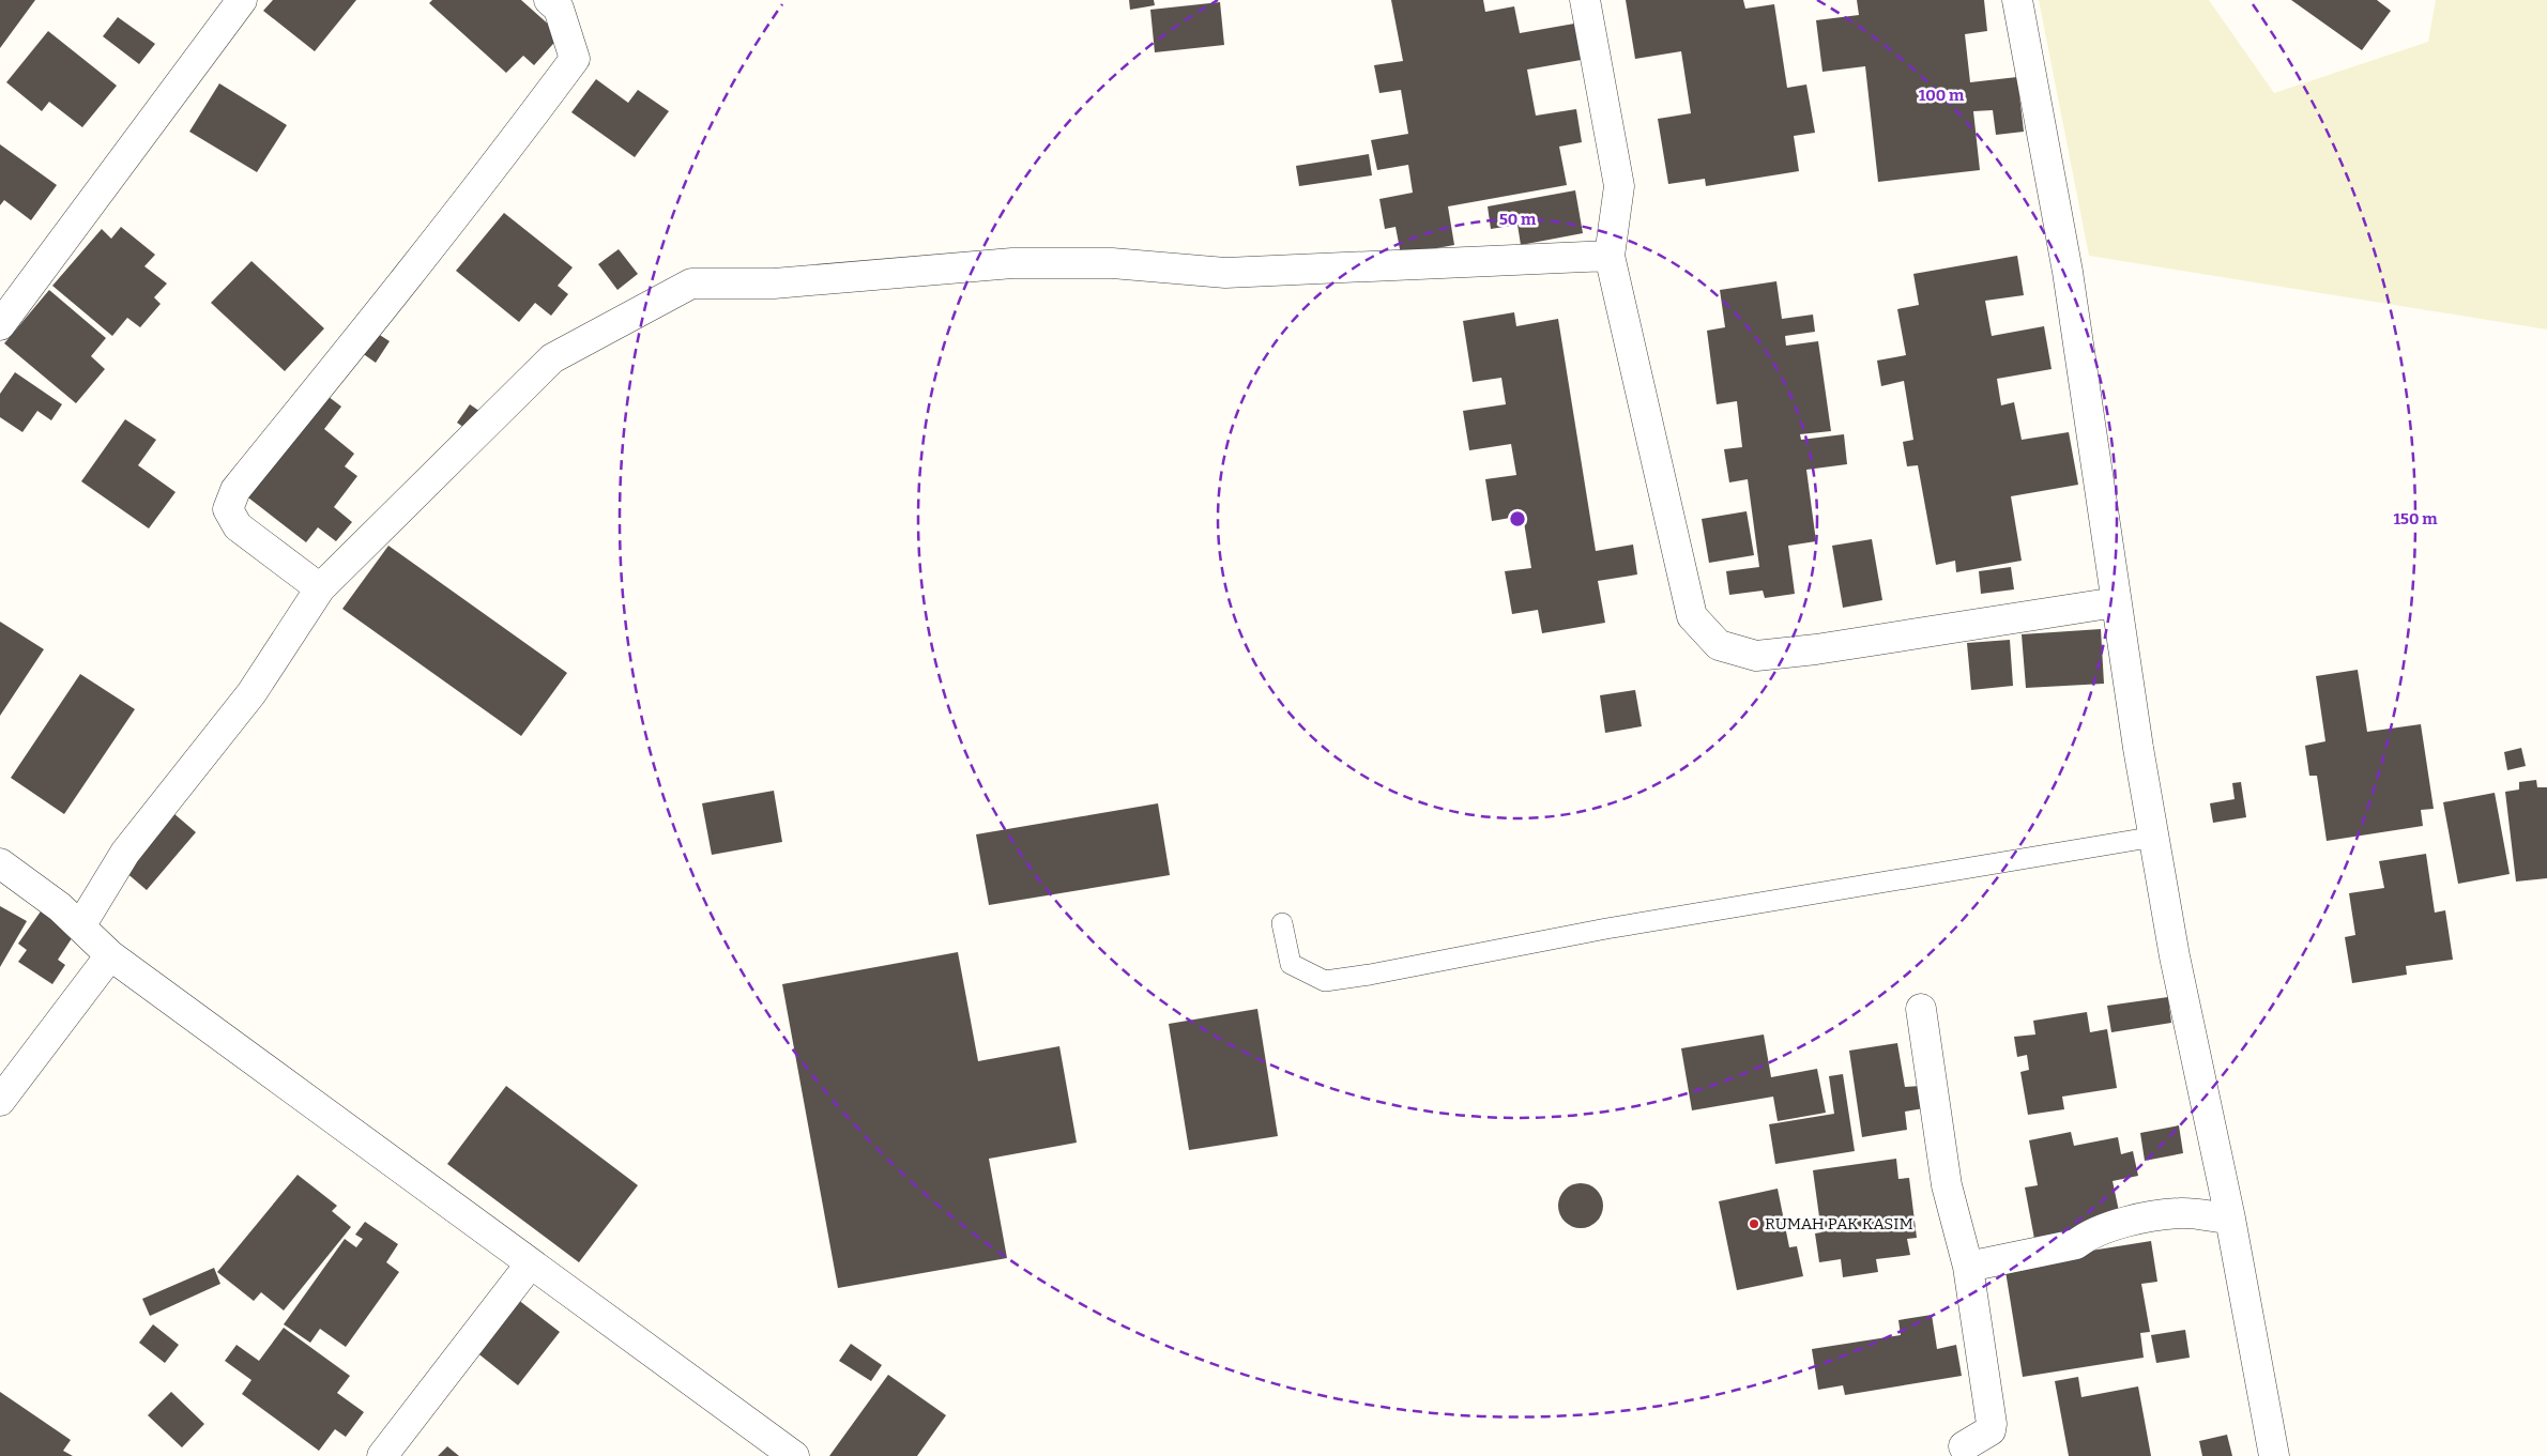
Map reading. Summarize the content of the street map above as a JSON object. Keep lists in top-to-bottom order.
{
  "places": ["RUMAH PAK KASIM"],
  "rings": ["100 m", "50 m", "150 m"]
}
